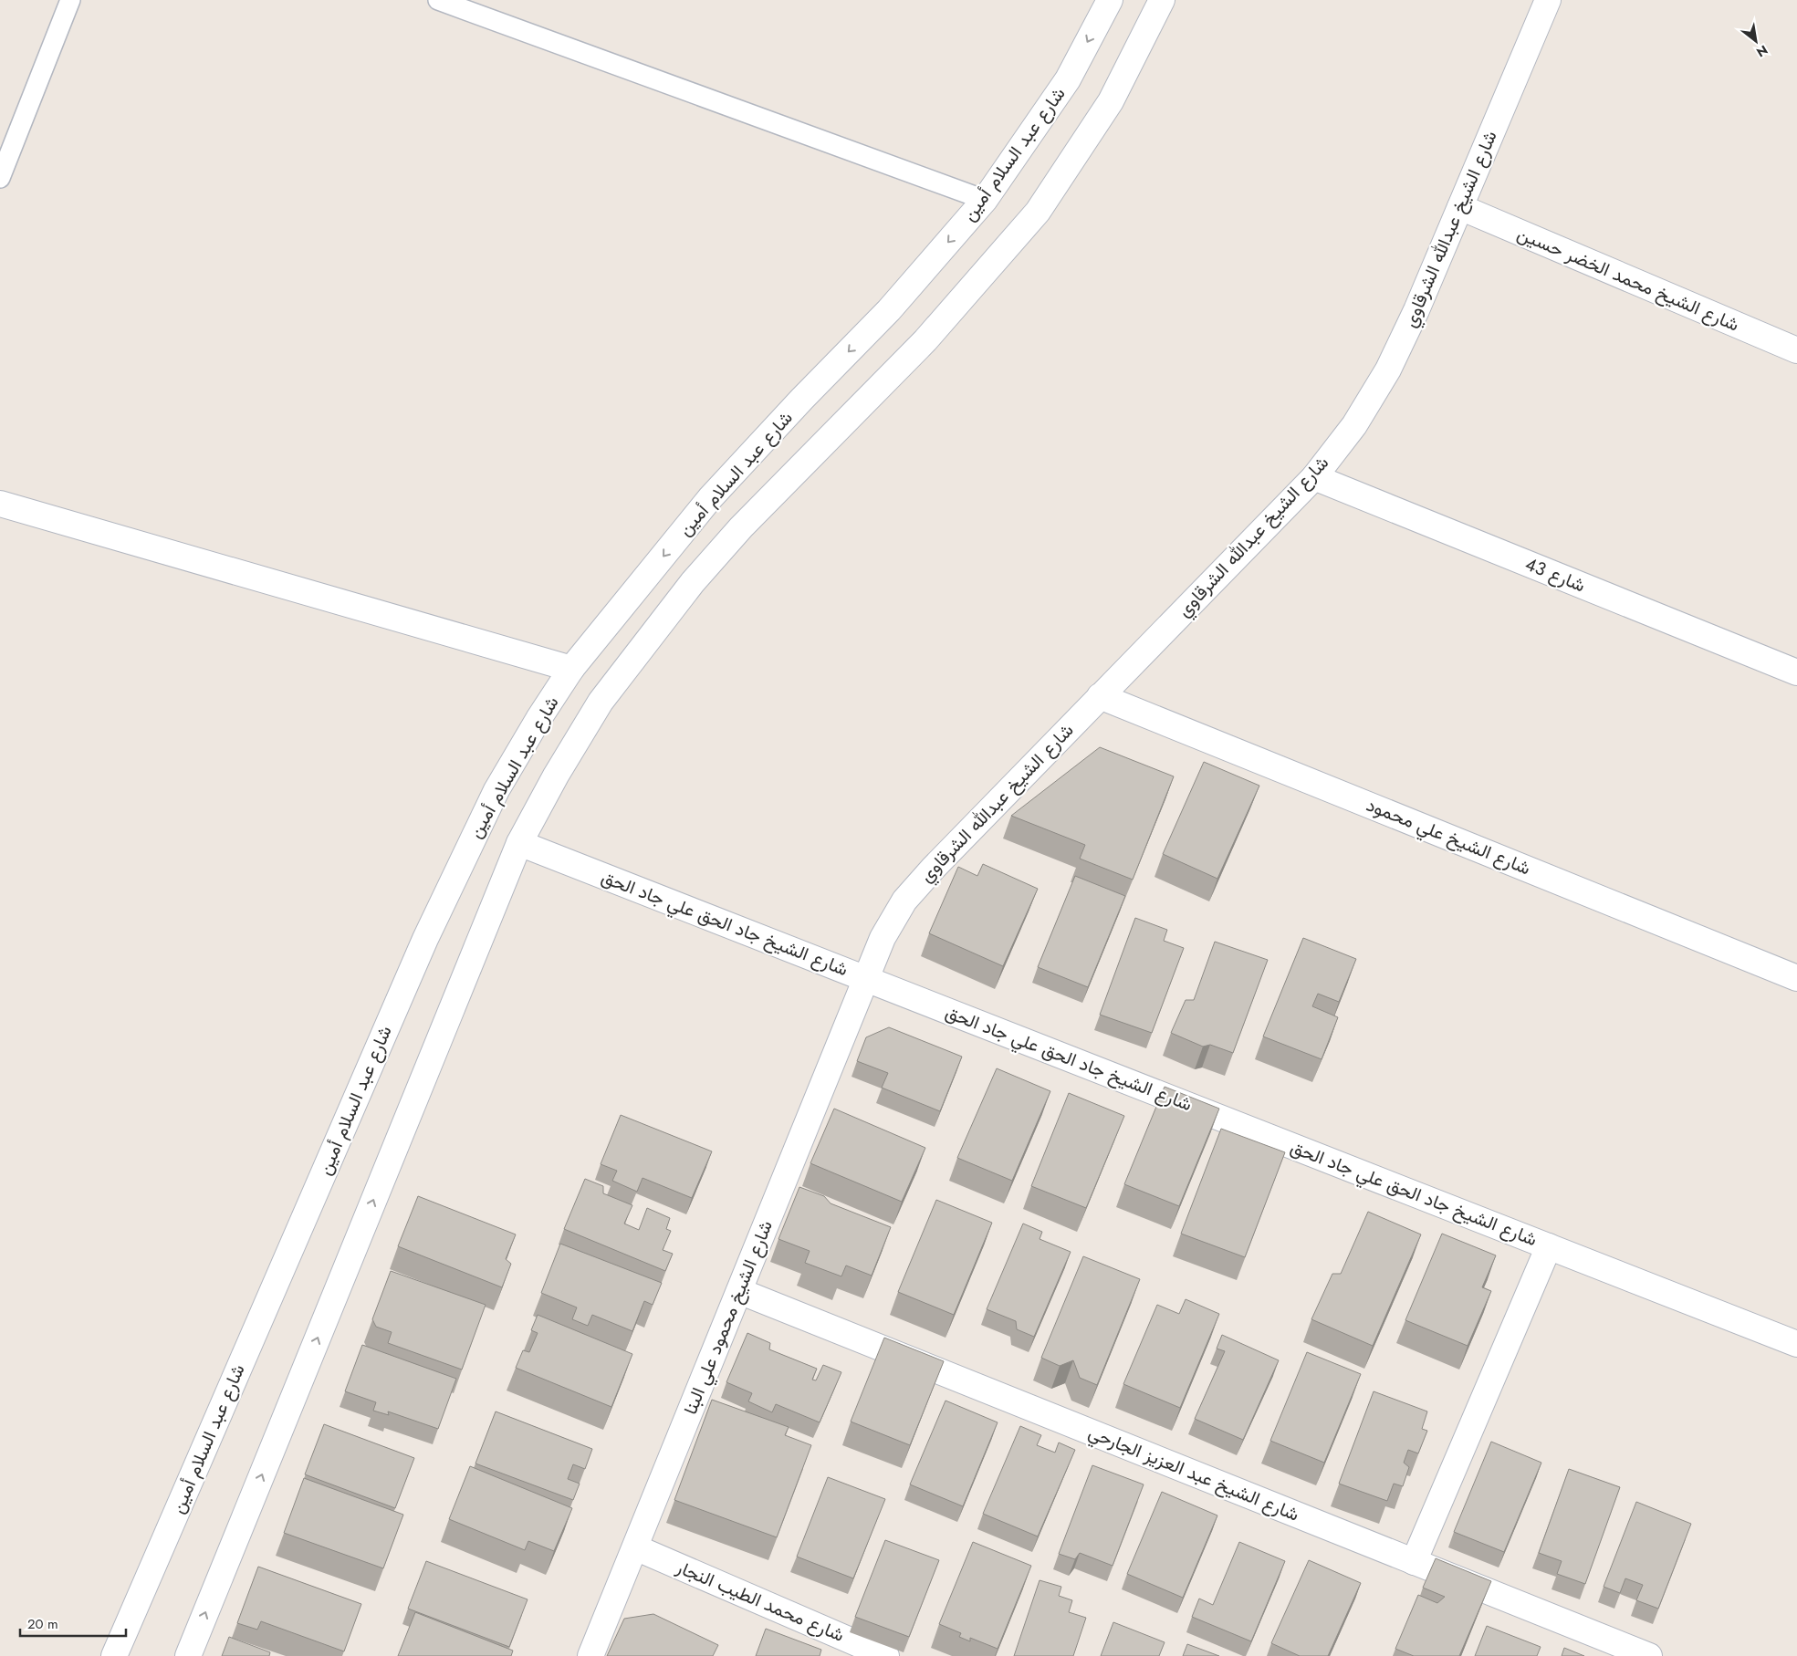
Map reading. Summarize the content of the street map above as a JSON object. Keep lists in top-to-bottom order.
{
  "streets": {
    "street": [
      "شارع عبد السلام أمين",
      "شارع الشيخ عبدالله الشرقاوي",
      "شارع الشيخ محمد الخضر حسين",
      "شارع 43",
      "شارع الشيخ علي محمود",
      "شارع الشيخ جاد الحق علي جاد الحق",
      "شارع الشيخ محمود علي البنا",
      "شارع الشيخ عبد العزيز الجارحي",
      "شارع محمد الطيب النجار"
    ]
  },
  "crossings": [
    ["شارع الشيخ عبدالله الشرقاوي", "شارع الشيخ محمد الخضر حسين"],
    ["شارع الشيخ عبدالله الشرقاوي", "شارع 43"],
    ["شارع الشيخ عبدالله الشرقاوي", "شارع الشيخ علي محمود"],
    ["شارع الشيخ عبدالله الشرقاوي", "شارع الشيخ جاد الحق علي جاد الحق"],
    ["شارع الشيخ عبدالله الشرقاوي", "شارع الشيخ محمود علي البنا"],
    ["شارع الشيخ جاد الحق علي جاد الحق", "شارع الشيخ محمود علي البنا"],
    ["شارع الشيخ محمود علي البنا", "شارع الشيخ عبد العزيز الجارحي"],
    ["شارع الشيخ محمود علي البنا", "شارع محمد الطيب النجار"]
  ],
  "scale_bar": "20 m",
  "north": "bottom right"
}
